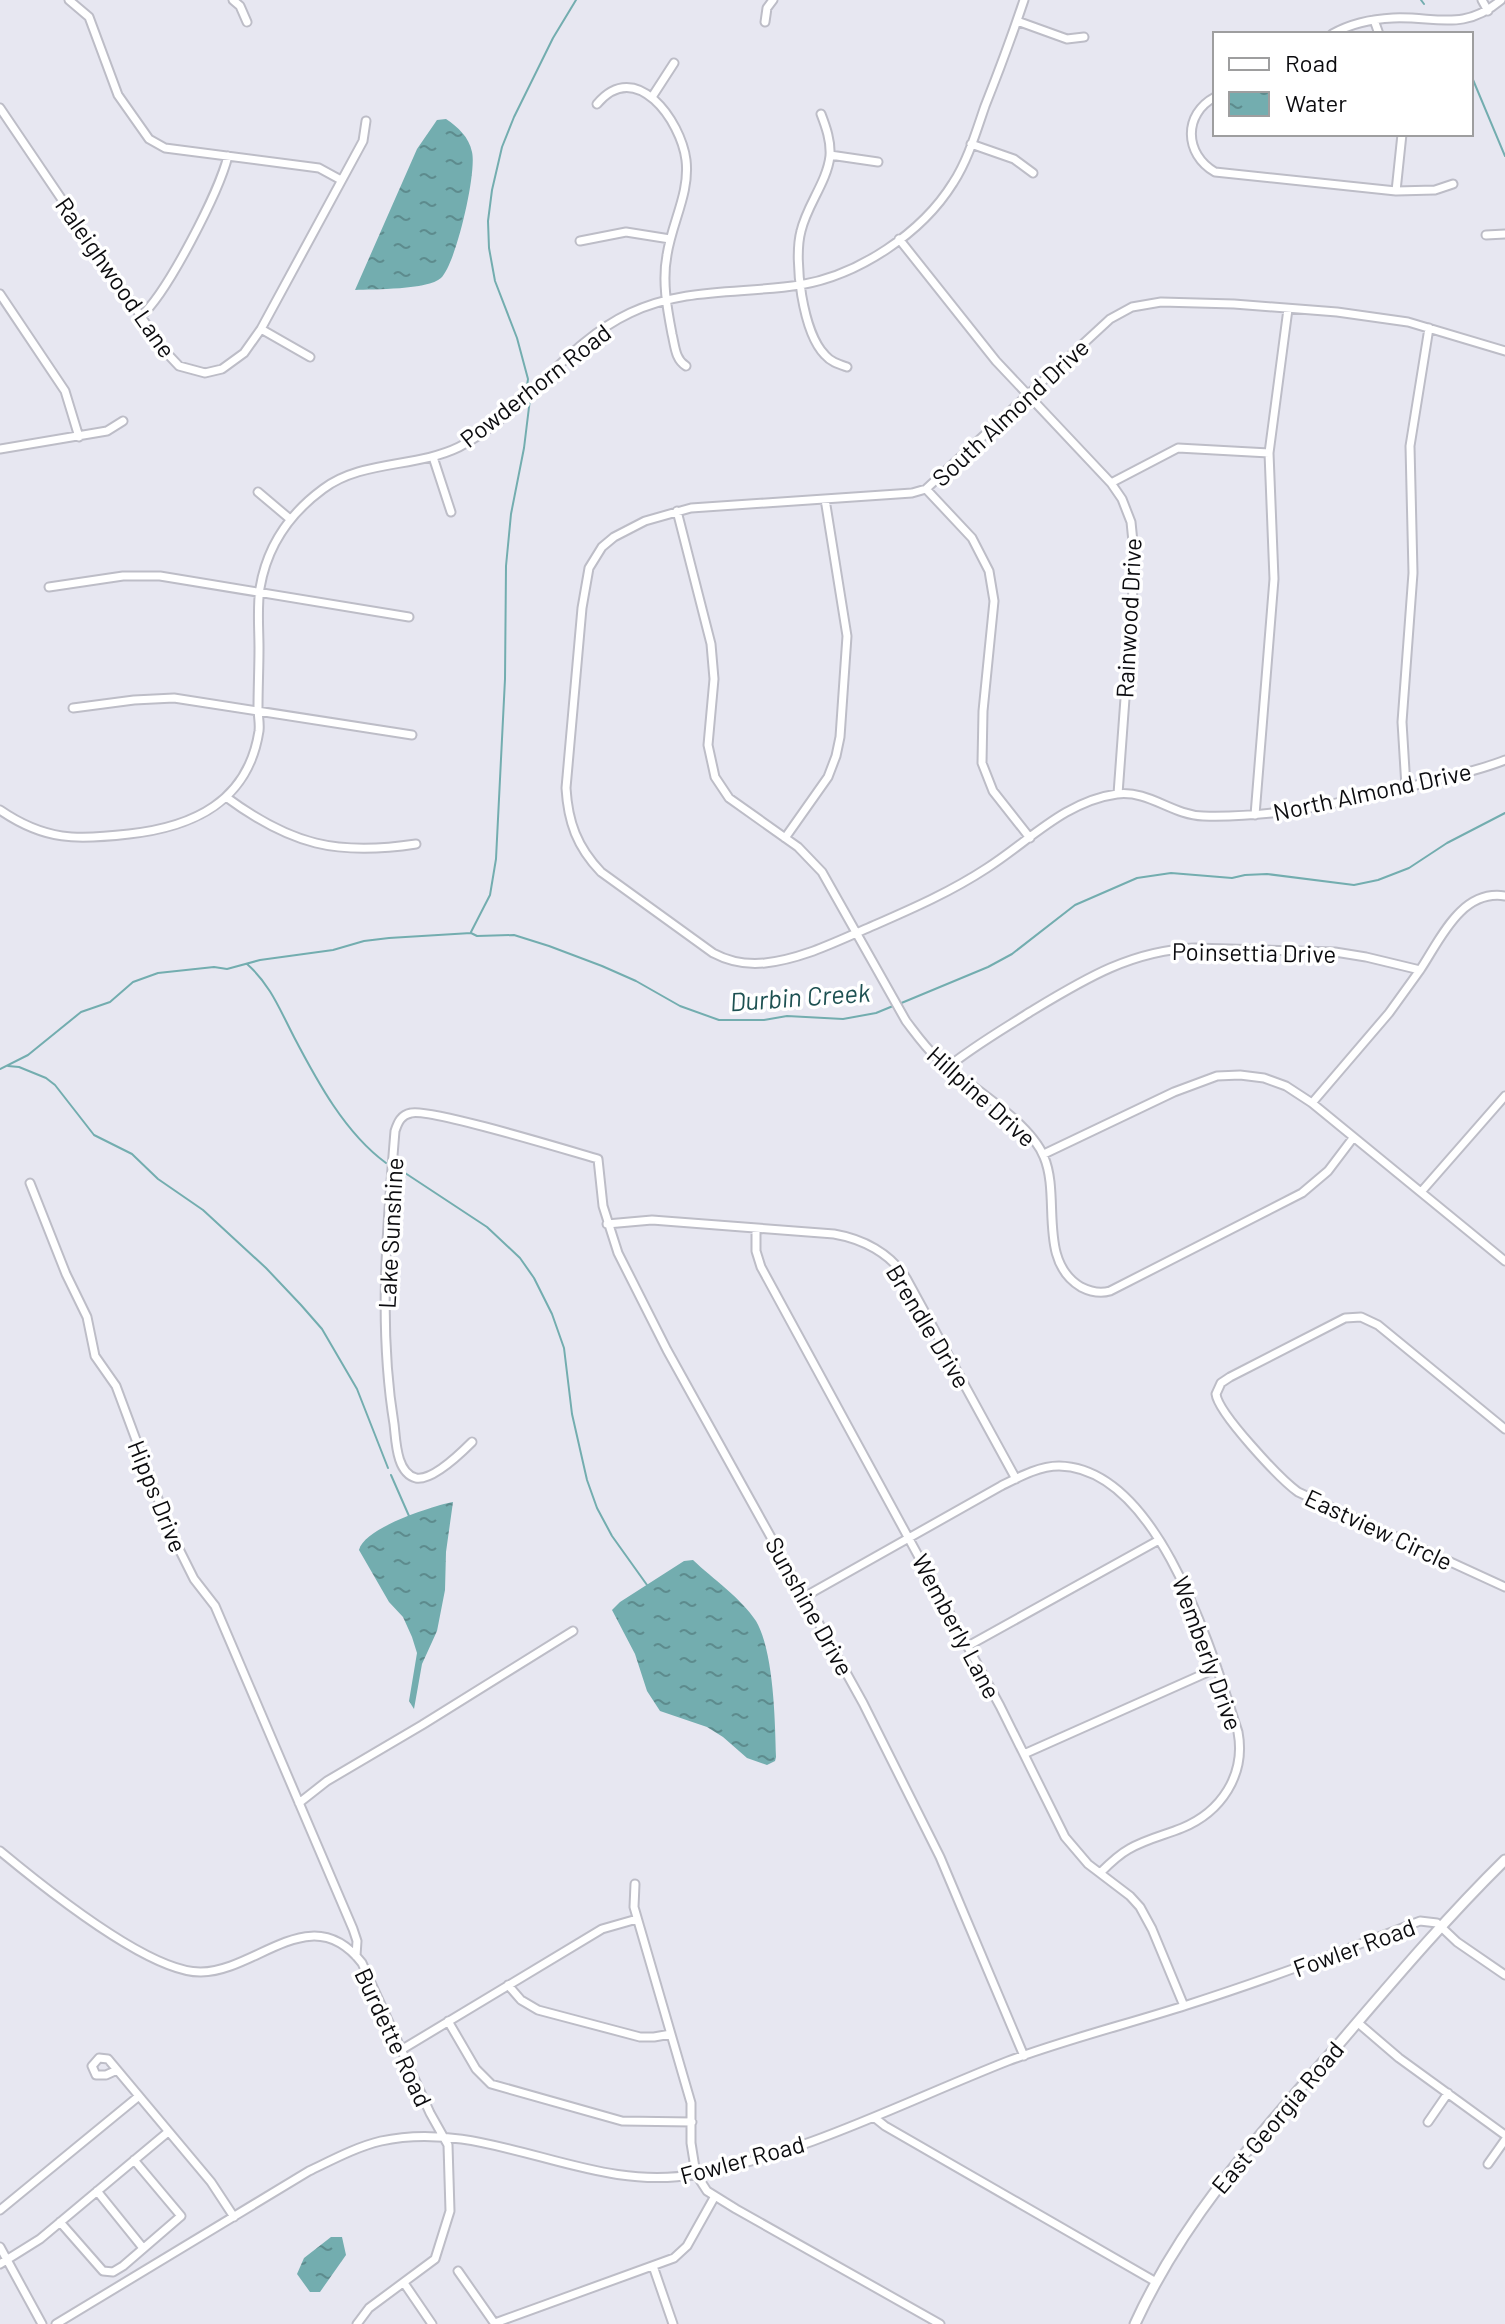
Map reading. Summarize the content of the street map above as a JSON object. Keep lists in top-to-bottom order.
{
  "streets": {
    "main road": ["East Georgia Road"],
    "street": [
      "Raleighwood Lane",
      "Powderhorn Road",
      "South Almond Drive",
      "Rainwood Drive",
      "North Almond Drive",
      "Poinsettia Drive",
      "Hillpine Drive",
      "Lake Sunshine",
      "Brendle Drive",
      "Hipps Drive",
      "Eastview Circle",
      "Sunshine Drive",
      "Wemberly Lane",
      "Wemberly Drive",
      "Fowler Road",
      "Burdette Road"
    ]
  },
  "crossings": [
    ["Powderhorn Road", "Rainwood Drive"],
    ["South Almond Drive", "Rainwood Drive"],
    ["South Almond Drive", "North Almond Drive"],
    ["South Almond Drive", "Hillpine Drive"],
    ["Rainwood Drive", "North Almond Drive"],
    ["North Almond Drive", "Hillpine Drive"],
    ["Poinsettia Drive", "Hillpine Drive"],
    ["Lake Sunshine", "Sunshine Drive"],
    ["Brendle Drive", "Sunshine Drive"],
    ["Brendle Drive", "Wemberly Lane"],
    ["Brendle Drive", "Wemberly Drive"],
    ["Hipps Drive", "Burdette Road"],
    ["Sunshine Drive", "Wemberly Drive"],
    ["Sunshine Drive", "Fowler Road"],
    ["Wemberly Lane", "Wemberly Drive"],
    ["Wemberly Lane", "Fowler Road"],
    ["Fowler Road", "Burdette Road"],
    ["Fowler Road", "East Georgia Road"]
  ],
  "water": ["Durbin Creek"],
  "legend": ["Road", "Water"]
}
